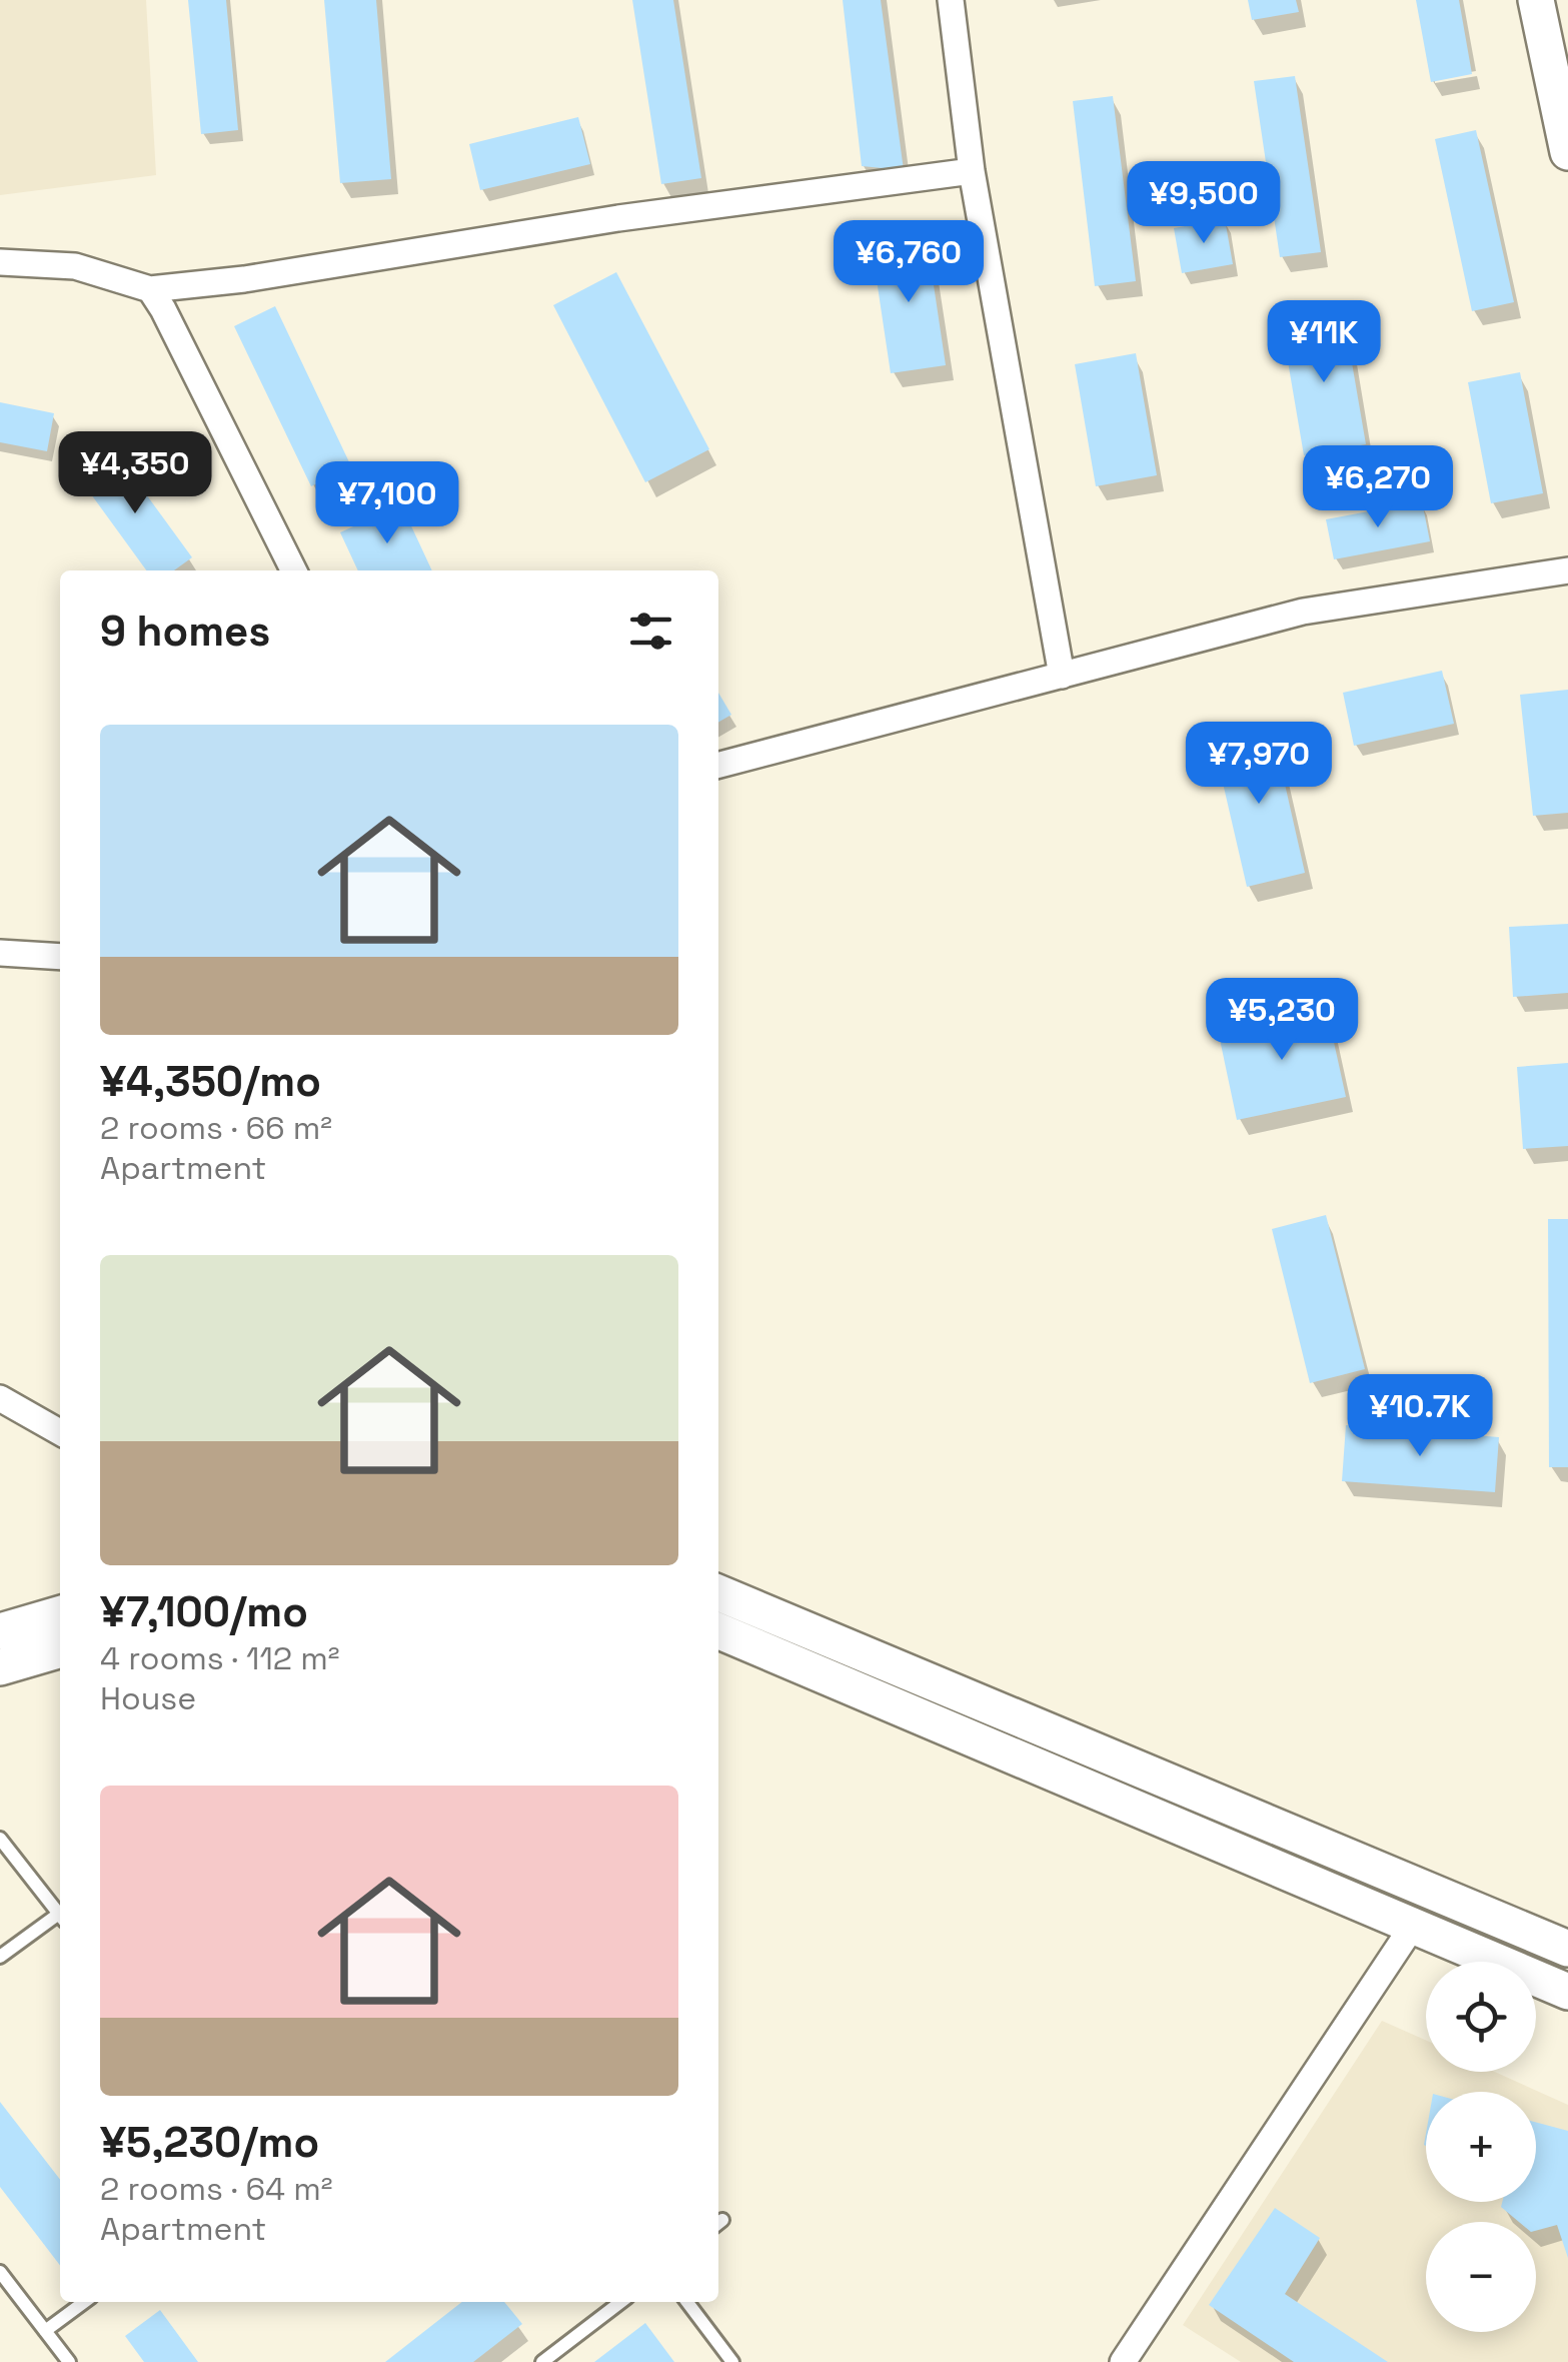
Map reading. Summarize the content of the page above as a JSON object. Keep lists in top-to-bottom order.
{
  "page": {
    "price": [
      "¥9,500",
      "¥6,760",
      "¥11K",
      "¥4,350",
      "¥6,270",
      "¥7,100",
      "¥7,970",
      "¥5,230",
      "¥10.7K"
    ],
    "heading": "9 homes",
    "list": [
      {
        "name": "¥4,350/mo",
        "note": "2 rooms · 66 m² · Apartment"
      },
      {
        "name": "¥7,100/mo",
        "note": "4 rooms · 112 m² · House"
      },
      {
        "name": "¥5,230/mo",
        "note": "2 rooms · 64 m² · Apartment"
      }
    ],
    "map_buttons": ["+", "−"]
  }
}
